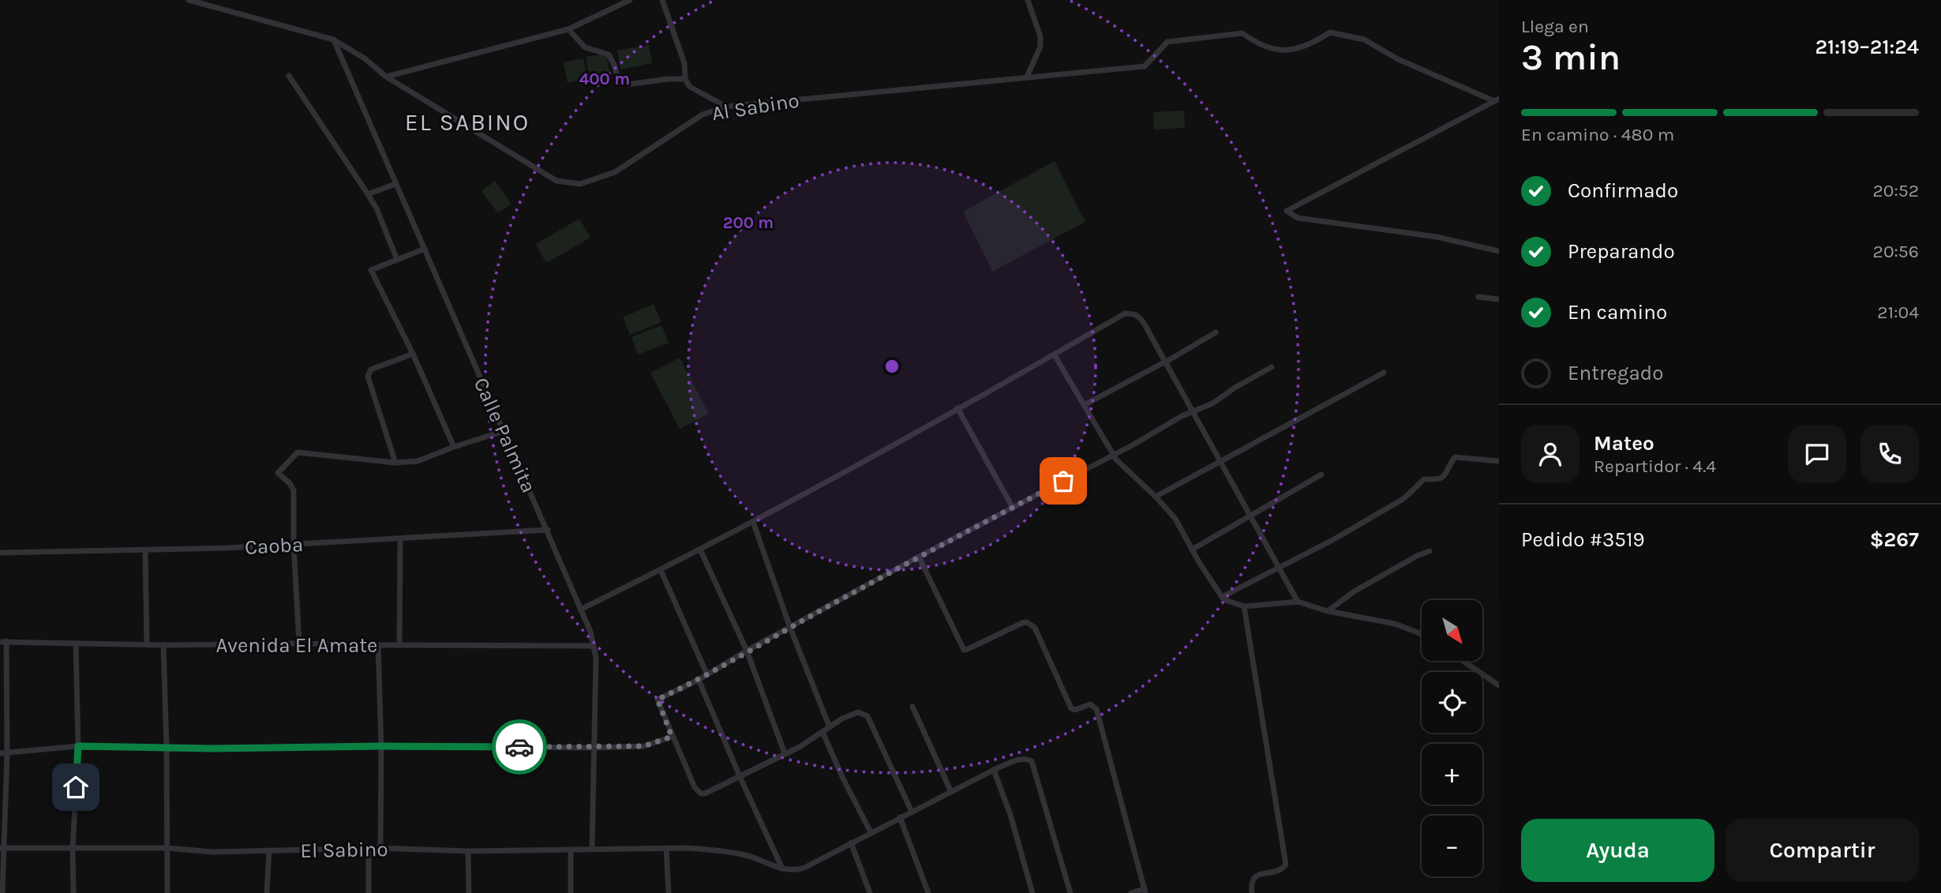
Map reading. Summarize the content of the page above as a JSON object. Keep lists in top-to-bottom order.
{
  "streets": {
    "street": [
      "Al Sabino",
      "Calle Palmita",
      "Caoba",
      "Avenida El Amate",
      "El Sabino"
    ]
  },
  "crossings": [
    ["Al Sabino", "Calle Palmita"],
    ["Calle Palmita", "Caoba"],
    ["Calle Palmita", "Avenida El Amate"],
    ["Calle Palmita", "El Sabino"]
  ],
  "districts": ["EL SABINO"],
  "north": "bottom right",
  "page": {
    "heading": ["3 min", "Llega en", "21:19–21:24"],
    "panel": [
      "Mateo",
      "Repartidor · 4.4",
      "Pedido #3519",
      "$267"
    ],
    "bar": "En camino · 480 m",
    "list": [
      ["Confirmado", "20:52"],
      ["Preparando", "20:56"],
      ["En camino", "21:04"],
      "Entregado"
    ],
    "map_buttons": ["+", "−"],
    "buttons": ["Ayuda", "Compartir"]
  },
  "rings": ["400 m", "200 m"]
}
